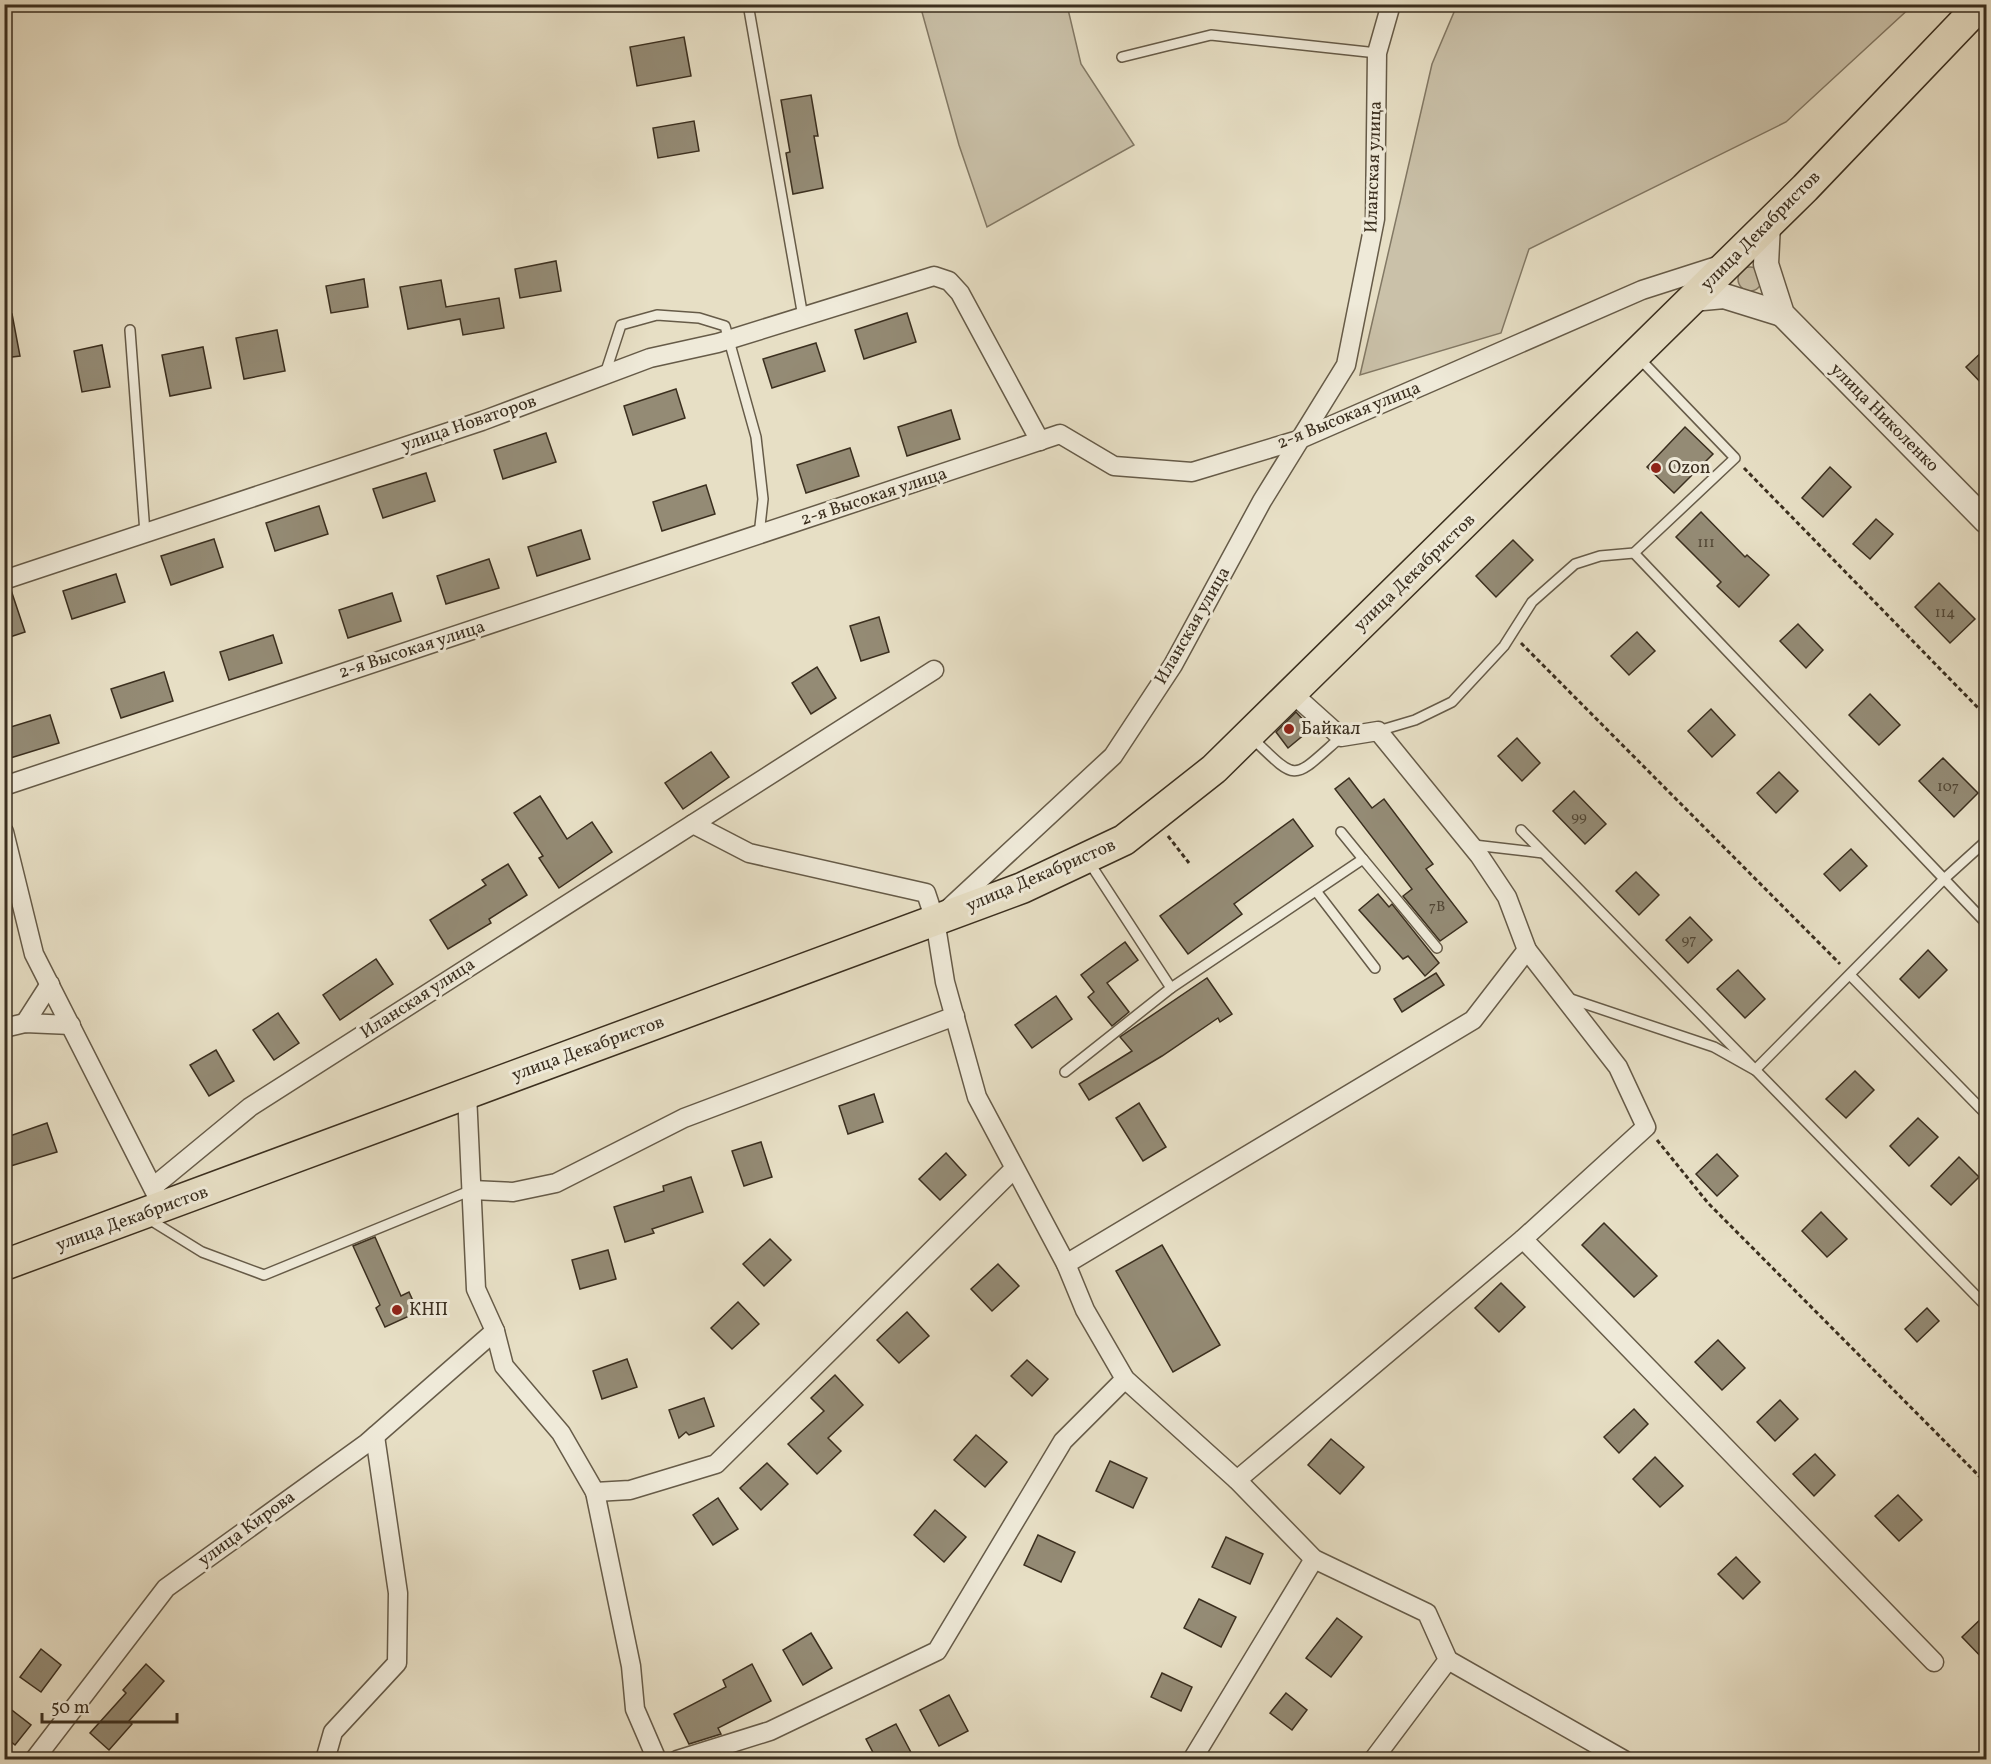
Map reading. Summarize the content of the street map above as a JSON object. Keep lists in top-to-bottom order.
{
  "streets": {
    "main road": ["улица Декабристов"],
    "street": [
      "Иланская улица",
      "2-я Высокая улица",
      "улица Николенко",
      "улица Новаторов",
      "улица Кирова"
    ]
  },
  "crossings": [
    ["Иланская улица", "улица Декабристов"],
    ["Иланская улица", "2-я Высокая улица"],
    ["улица Декабристов", "2-я Высокая улица"],
    ["2-я Высокая улица", "улица Новаторов"]
  ],
  "places": ["Ozon", "Байкал", "КНП"],
  "house_numbers": [
    "111",
    "114",
    "107",
    "99",
    "7В",
    "97"
  ],
  "scale_bar": "50 m"
}
